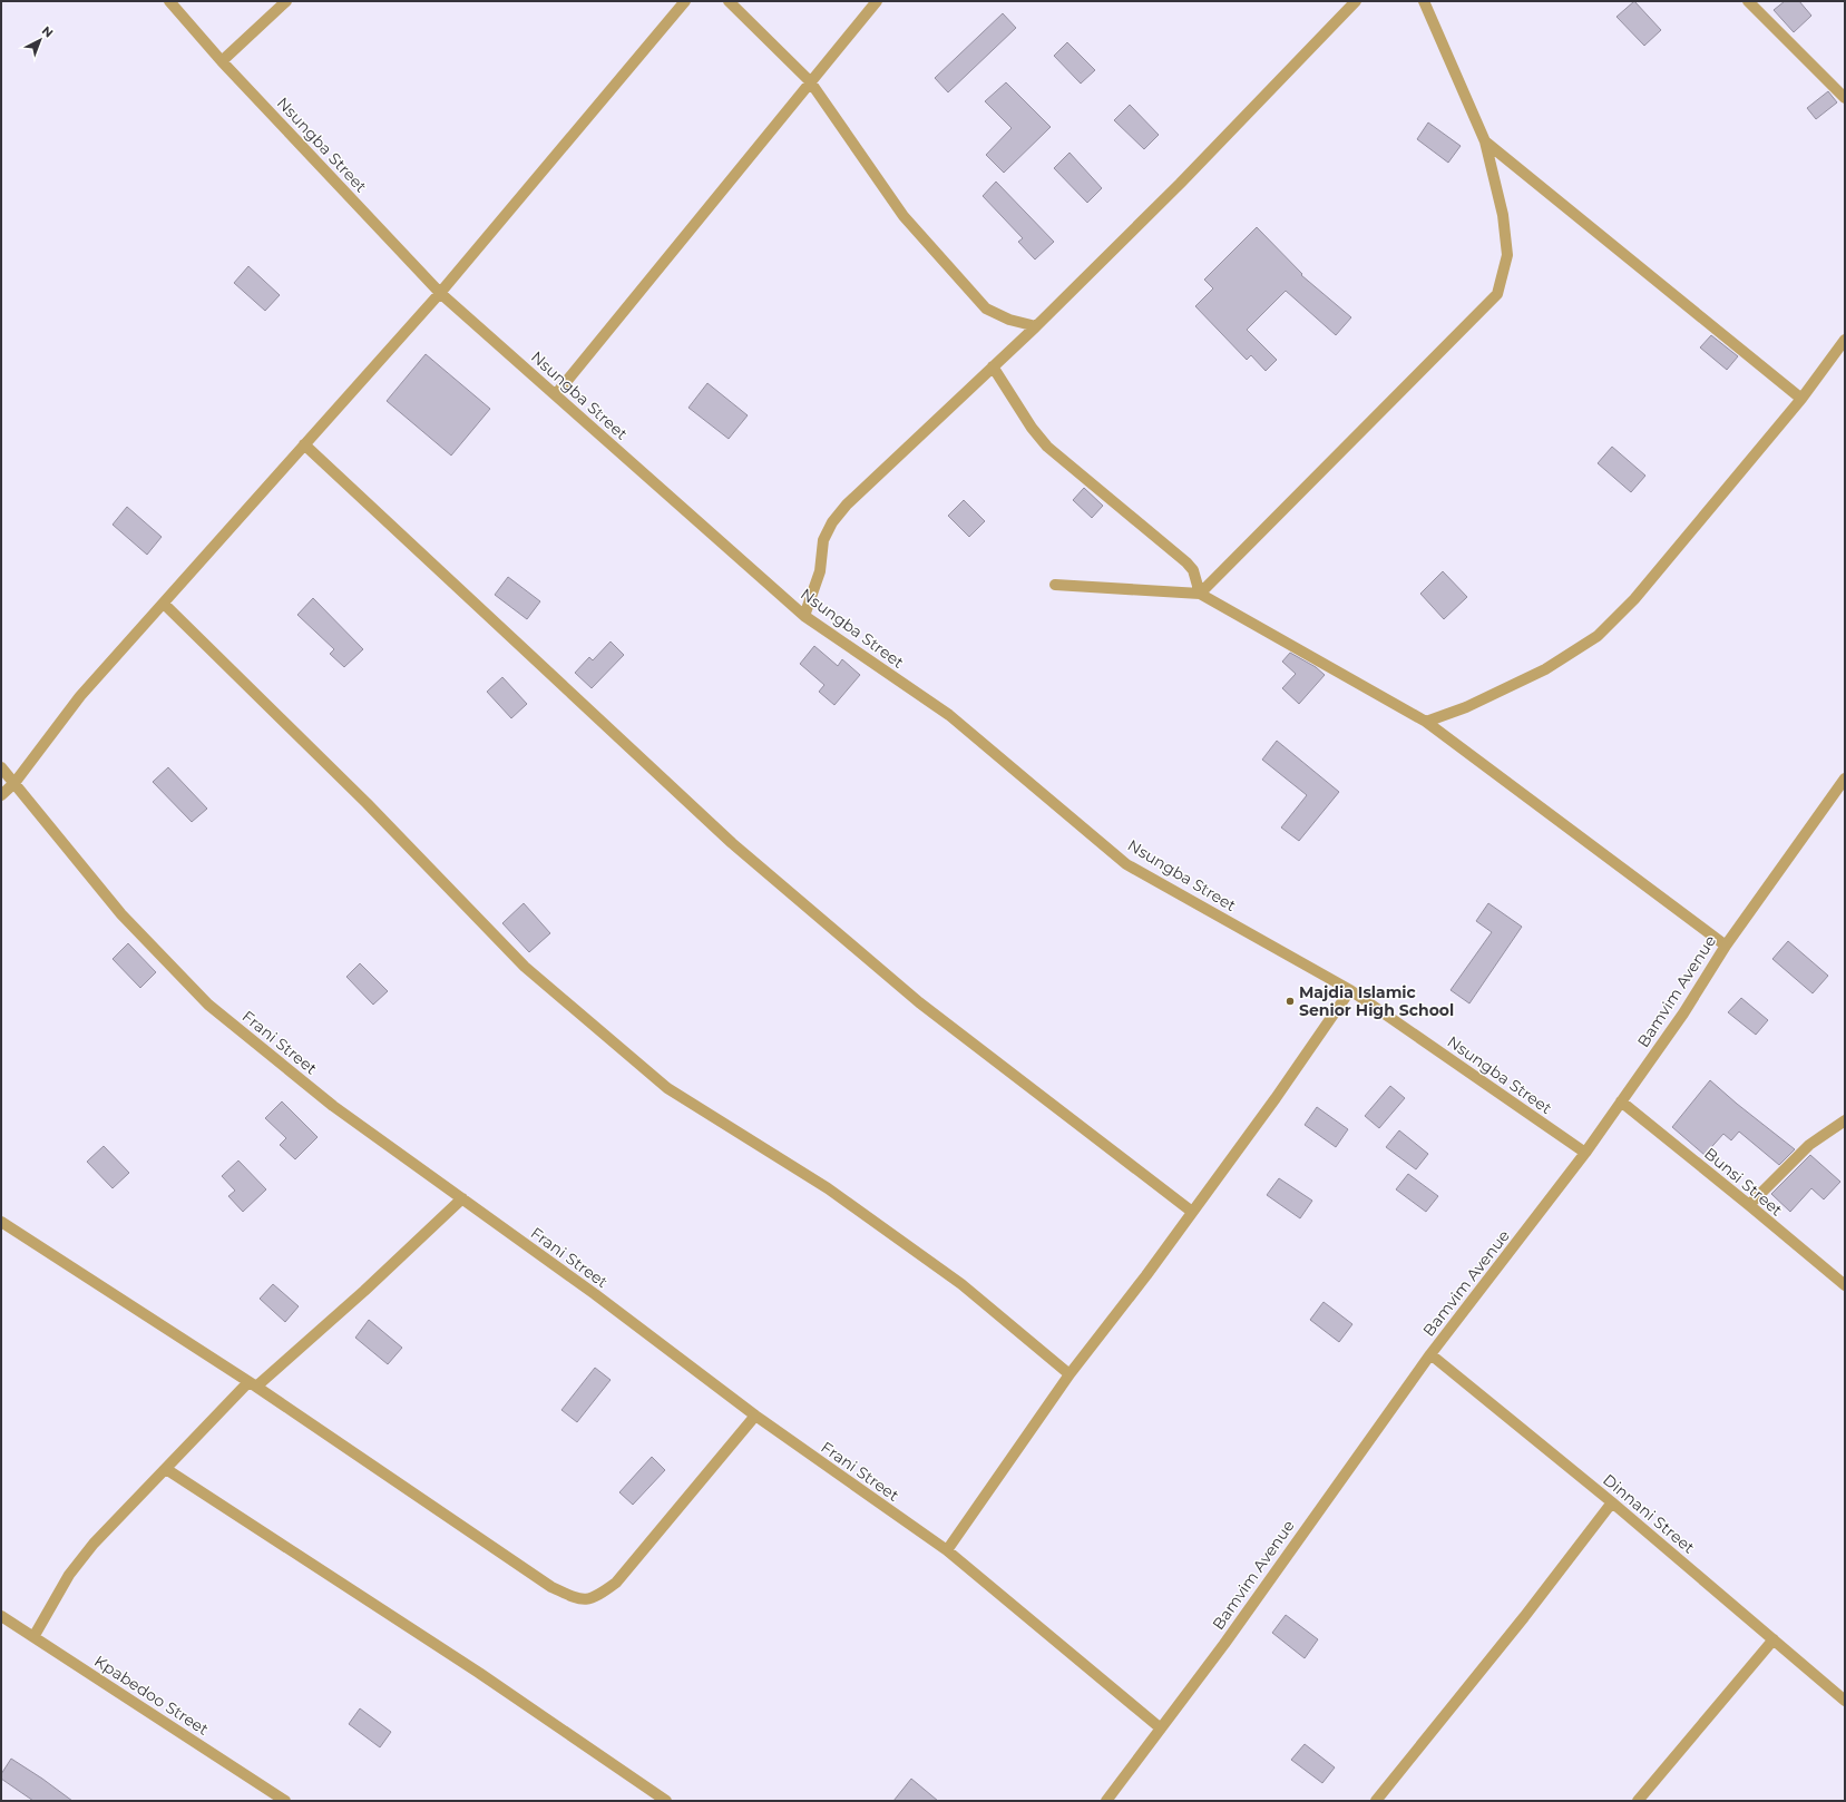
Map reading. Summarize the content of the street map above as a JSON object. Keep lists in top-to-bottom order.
{
  "streets": {
    "street": [
      "Nsungba Street",
      "Bamvim Avenue",
      "Frani Street",
      "Bunsi Street",
      "Dinnani Street",
      "Kpabedoo Street"
    ]
  },
  "crossings": [
    ["Nsungba Street", "Bamvim Avenue"],
    ["Bamvim Avenue", "Frani Street"],
    ["Bamvim Avenue", "Bunsi Street"],
    ["Bamvim Avenue", "Dinnani Street"]
  ],
  "places": ["Majdia Islamic Senior High School"],
  "north": "top right"
}
